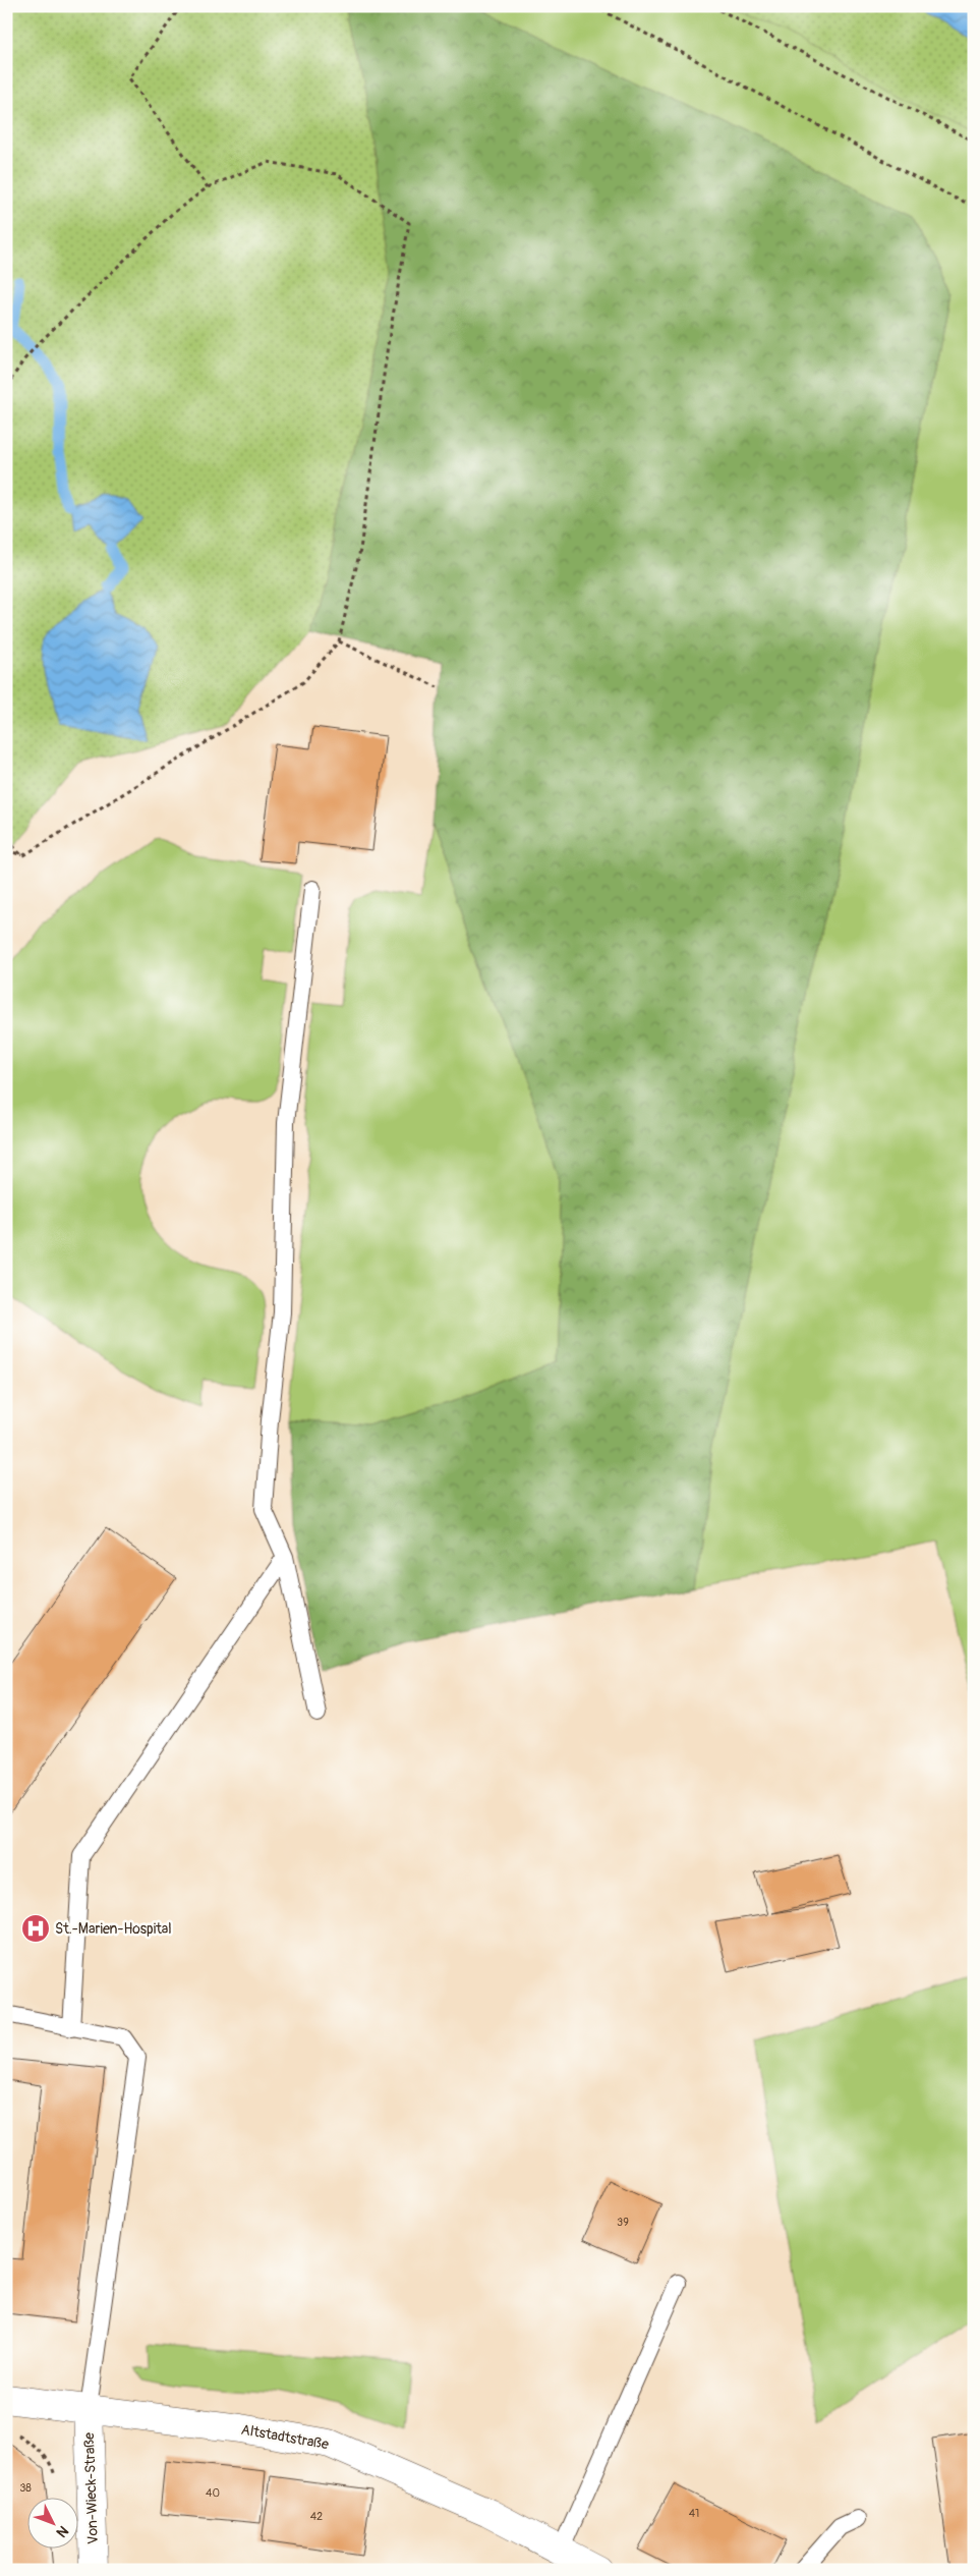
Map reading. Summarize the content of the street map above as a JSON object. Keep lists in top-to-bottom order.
{
  "streets": {
    "street": ["Altstadtstraße", "Von-Wieck-Straße"]
  },
  "crossings": [
    ["Altstadtstraße", "Von-Wieck-Straße"]
  ],
  "places": {
    "hospital": ["St.-Marien-Hospital"]
  },
  "house_numbers": [
    "39",
    "38",
    "40",
    "41",
    "42"
  ],
  "north": "bottom right"
}
